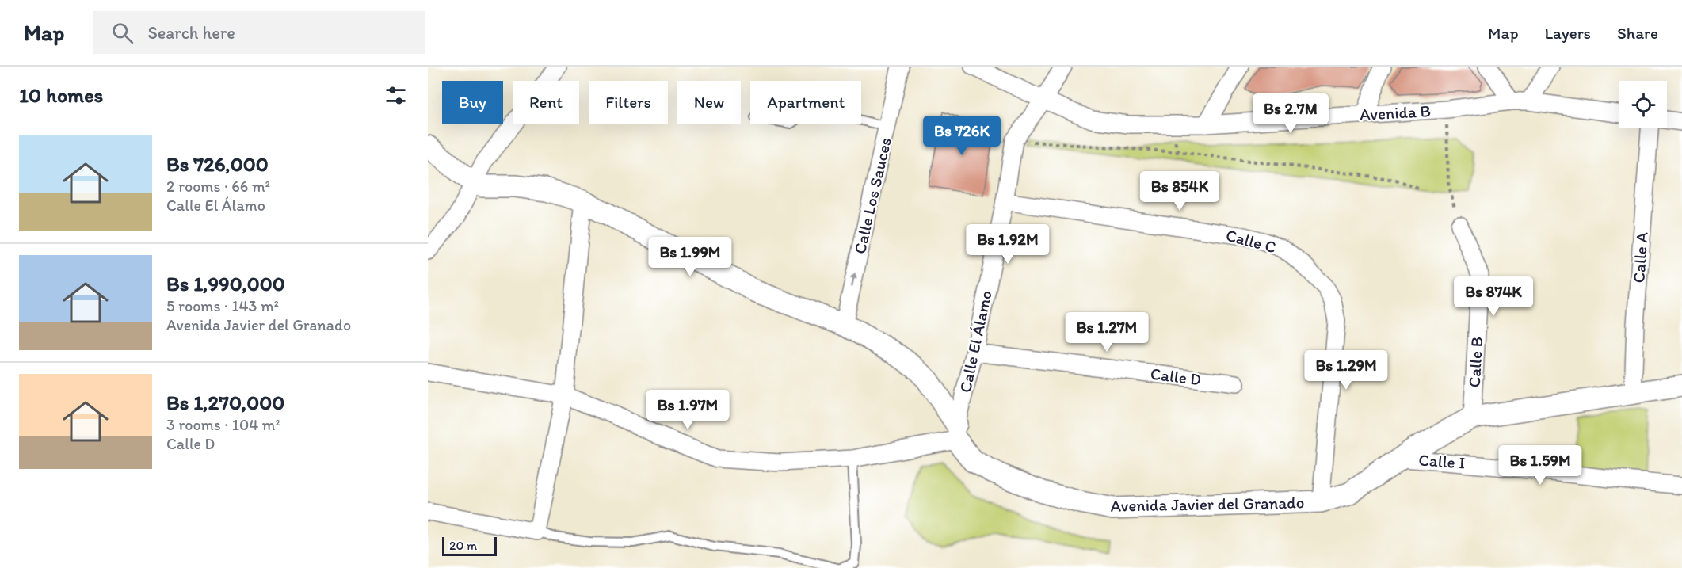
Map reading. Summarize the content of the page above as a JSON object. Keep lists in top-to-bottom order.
{
  "streets": {
    "street": [
      "Avenida B",
      "Calle Los Sauces",
      "Calle C",
      "Calle A",
      "Calle El Álamo",
      "Calle B",
      "Calle D",
      "Calle I",
      "Avenida Javier del Granado"
    ]
  },
  "crossings": [
    ["Avenida B", "Calle El Álamo"],
    ["Calle Los Sauces", "Avenida Javier del Granado"],
    ["Calle C", "Calle El Álamo"],
    ["Calle C", "Avenida Javier del Granado"],
    ["Calle A", "Avenida Javier del Granado"],
    ["Calle El Álamo", "Calle D"],
    ["Calle El Álamo", "Avenida Javier del Granado"],
    ["Calle B", "Avenida Javier del Granado"],
    ["Calle I", "Avenida Javier del Granado"]
  ],
  "one_way": ["Calle Los Sauces"],
  "scale_bar": "20 m",
  "page": {
    "header": "Map",
    "search": "Search here",
    "nav": ["Map", "Layers", "Share"],
    "heading": "10 homes",
    "chip": [
      "Buy",
      "Rent",
      "Filters",
      "New",
      "Apartment"
    ],
    "price": [
      "Bs 2.7M",
      "Bs 726K",
      "Bs 854K",
      "Bs 1.92M",
      "Bs 1.99M",
      "Bs 874K",
      "Bs 1.27M",
      "Bs 1.29M",
      "Bs 1.97M",
      "Bs 1.59M"
    ],
    "list": [
      {
        "name": "Bs 726,000",
        "note": "2 rooms · 66 m² · Calle El Álamo"
      },
      {
        "name": "Bs 1,990,000",
        "note": "5 rooms · 143 m² · Avenida Javier del Granado"
      },
      {
        "name": "Bs 1,270,000",
        "note": "3 rooms · 104 m² · Calle D"
      }
    ],
    "scale": "20 m"
  }
}
